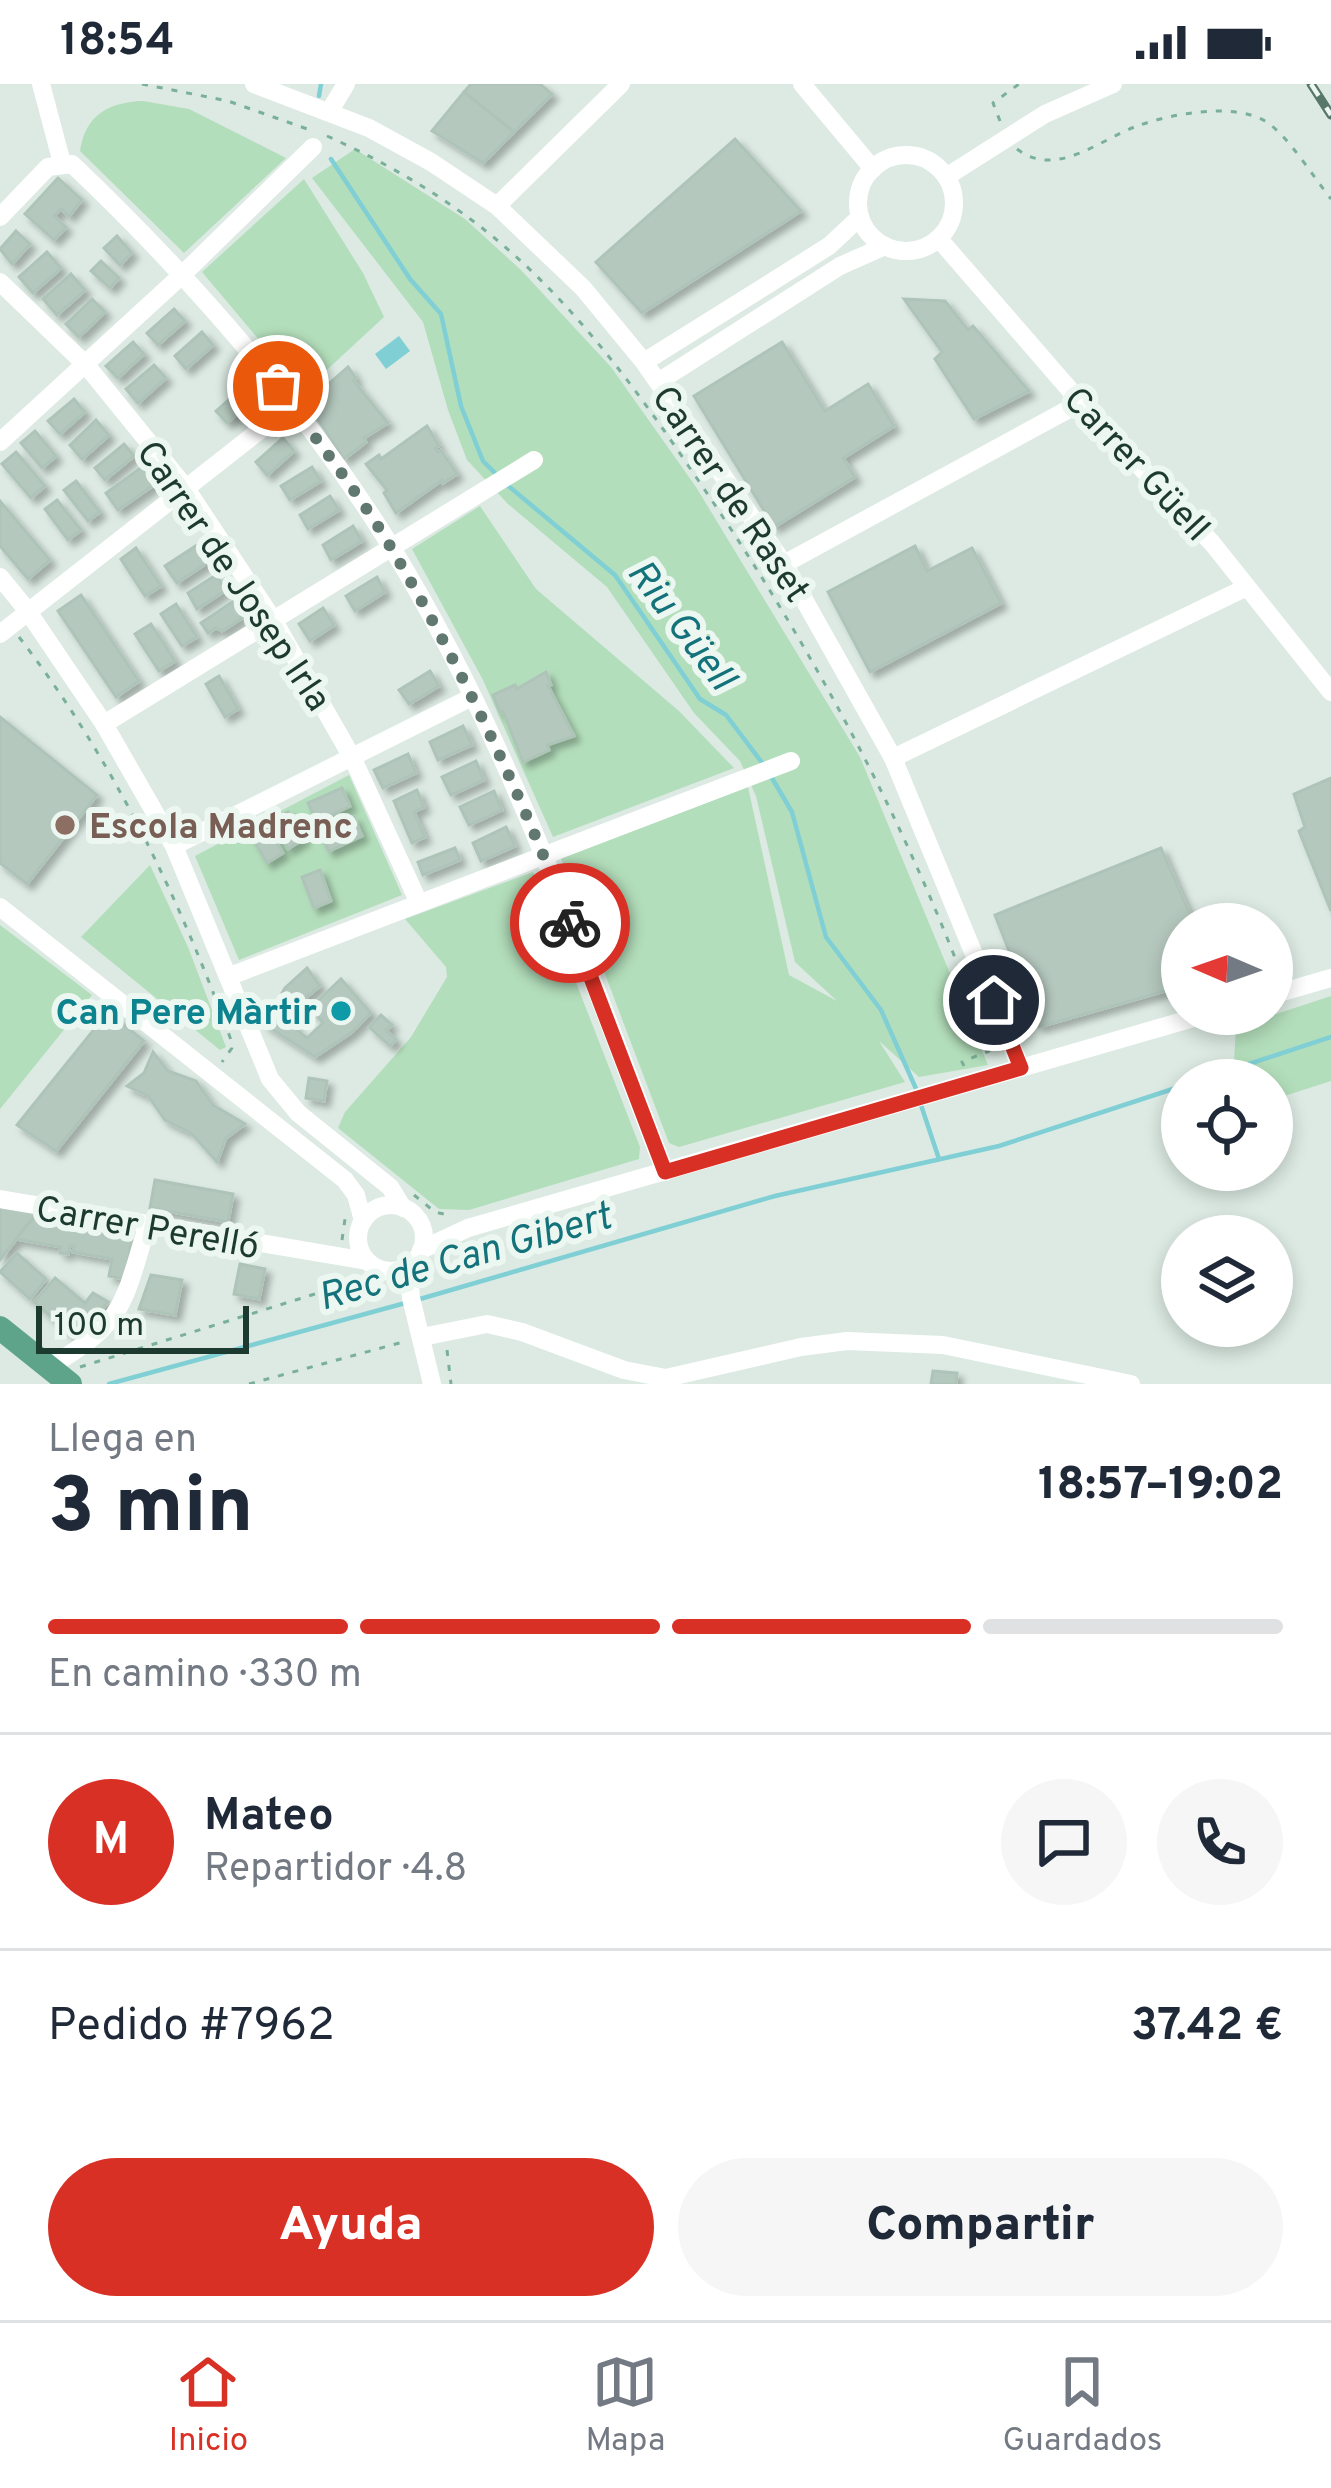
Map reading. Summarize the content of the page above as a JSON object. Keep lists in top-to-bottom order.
{
  "streets": {
    "street": [
      "Carrer Güell",
      "Carrer de Raset",
      "Carrer de Josep Irla",
      "Carrer Perelló"
    ]
  },
  "water": ["Riu Güell", "Rec de Can Gibert"],
  "places": ["Escola Madrenc", "Can Pere Màrtir"],
  "scale_bar": "100 m",
  "north": "left",
  "page": {
    "status": "18:54",
    "scale": "100 m",
    "heading": ["3 min", "Llega en", "18:57–19:02"],
    "panel": [
      "Mateo",
      "Repartidor · 4.8",
      "Pedido #7962",
      "37.42 €"
    ],
    "bar": "En camino · 330 m",
    "round": "M",
    "buttons": ["Ayuda", "Compartir"],
    "tabs": ["Inicio", "Mapa", "Guardados"]
  }
}
